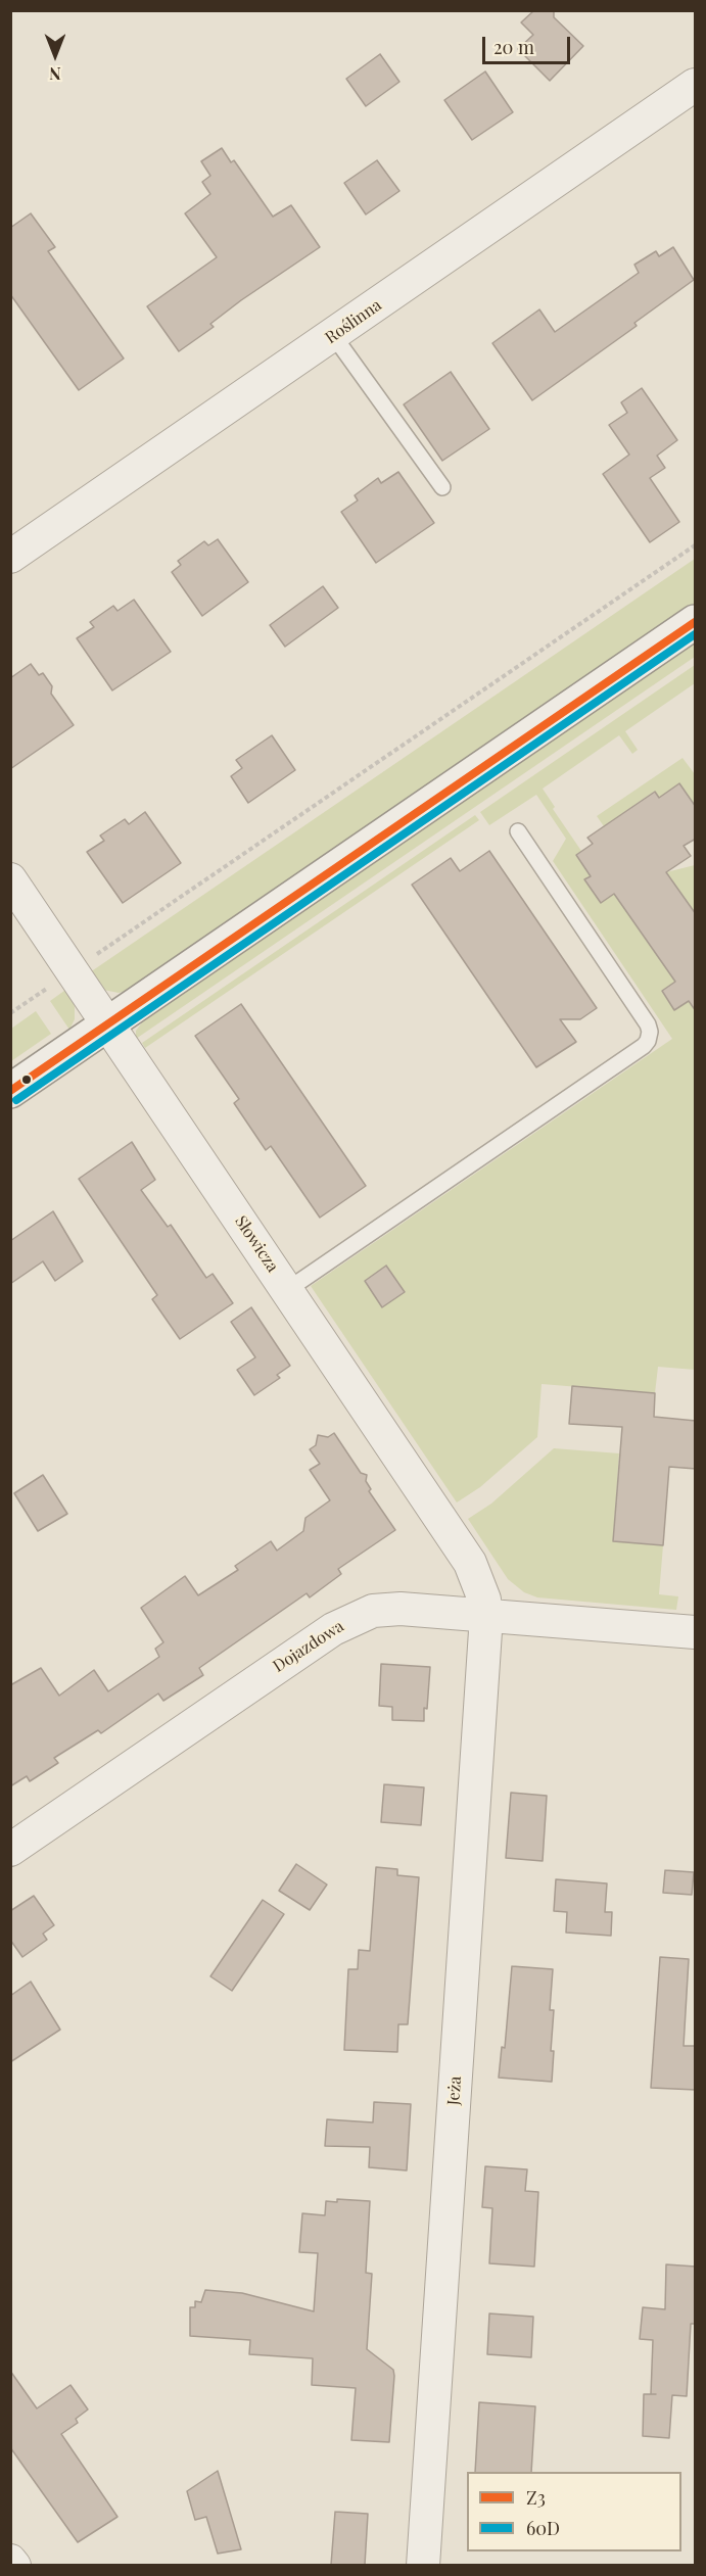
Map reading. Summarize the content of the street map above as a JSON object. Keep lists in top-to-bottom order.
{
  "streets": {
    "street": [
      "Roślinna",
      "Słowicza",
      "Dojazdowa",
      "Jeża"
    ]
  },
  "crossings": [
    ["Słowicza", "Dojazdowa"],
    ["Słowicza", "Jeża"],
    ["Dojazdowa", "Jeża"]
  ],
  "lines": ["transit line Z3", "transit line 60D"],
  "legend": ["Z3", "60D"],
  "scale_bar": "20 m",
  "north": "bottom"
}
